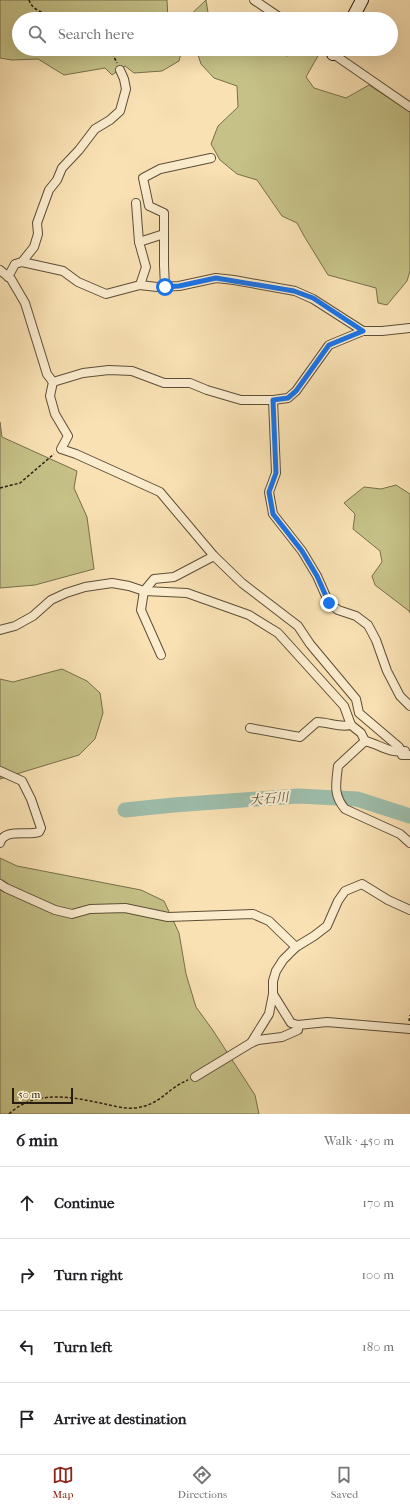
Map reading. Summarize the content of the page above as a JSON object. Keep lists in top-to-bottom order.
{
  "water": ["大石川"],
  "scale_bar": "50 m",
  "page": {
    "search": "Search here",
    "scale": "50 m",
    "heading": ["6 min", "Walk · 450 m"],
    "list": [
      ["Continue", "170 m"],
      ["Turn right", "100 m"],
      ["Turn left", "180 m"],
      "Arrive at destination"
    ],
    "nav": ["Map", "Directions", "Saved"]
  }
}
